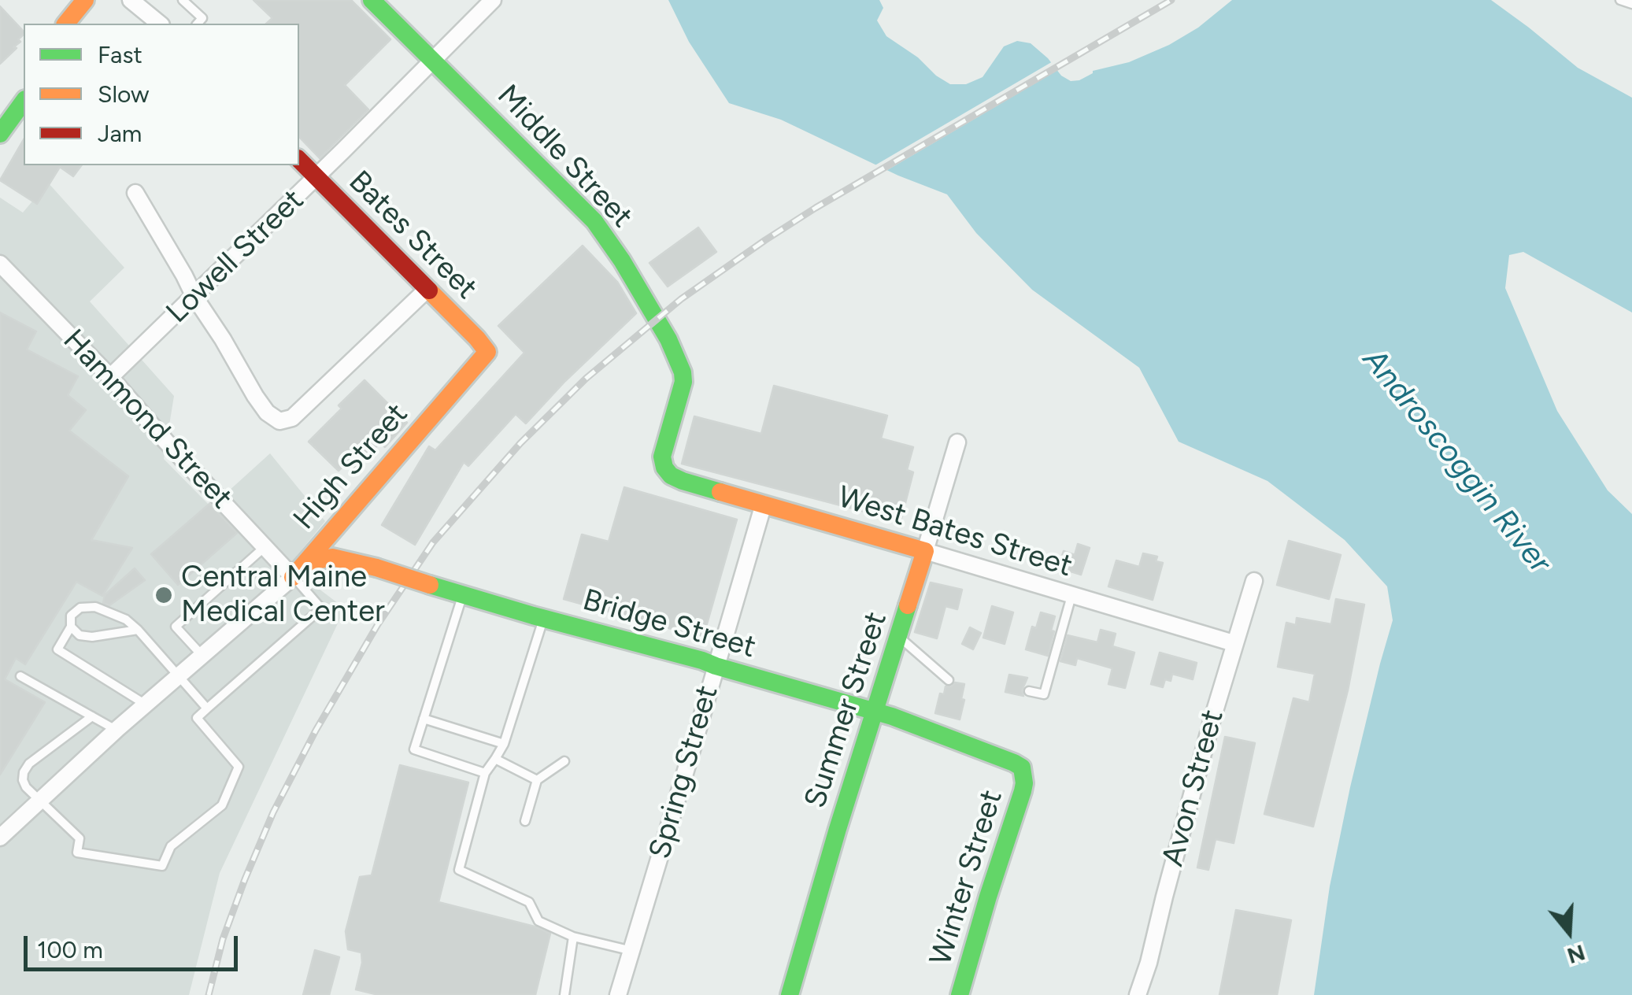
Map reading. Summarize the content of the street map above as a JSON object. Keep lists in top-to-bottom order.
{
  "streets": {
    "main road": [
      "Middle Street",
      "Bates Street",
      "High Street",
      "West Bates Street",
      "Bridge Street",
      "Summer Street",
      "Winter Street"
    ],
    "street": [
      "Lowell Street",
      "Hammond Street",
      "Spring Street",
      "Avon Street"
    ]
  },
  "crossings": [
    ["Middle Street", "Lowell Street"],
    ["Middle Street", "West Bates Street"],
    ["Bates Street", "Lowell Street"],
    ["Bates Street", "High Street"],
    ["Lowell Street", "Hammond Street"],
    ["Hammond Street", "High Street"],
    ["Hammond Street", "Bridge Street"],
    ["High Street", "Bridge Street"],
    ["West Bates Street", "Summer Street"],
    ["West Bates Street", "Spring Street"],
    ["West Bates Street", "Avon Street"],
    ["Bridge Street", "Summer Street"],
    ["Bridge Street", "Spring Street"],
    ["Bridge Street", "Winter Street"]
  ],
  "water": ["Androscoggin River"],
  "places": ["Central Maine Medical Center"],
  "legend": ["Fast", "Slow", "Jam"],
  "scale_bar": "100 m",
  "north": "bottom"
}
